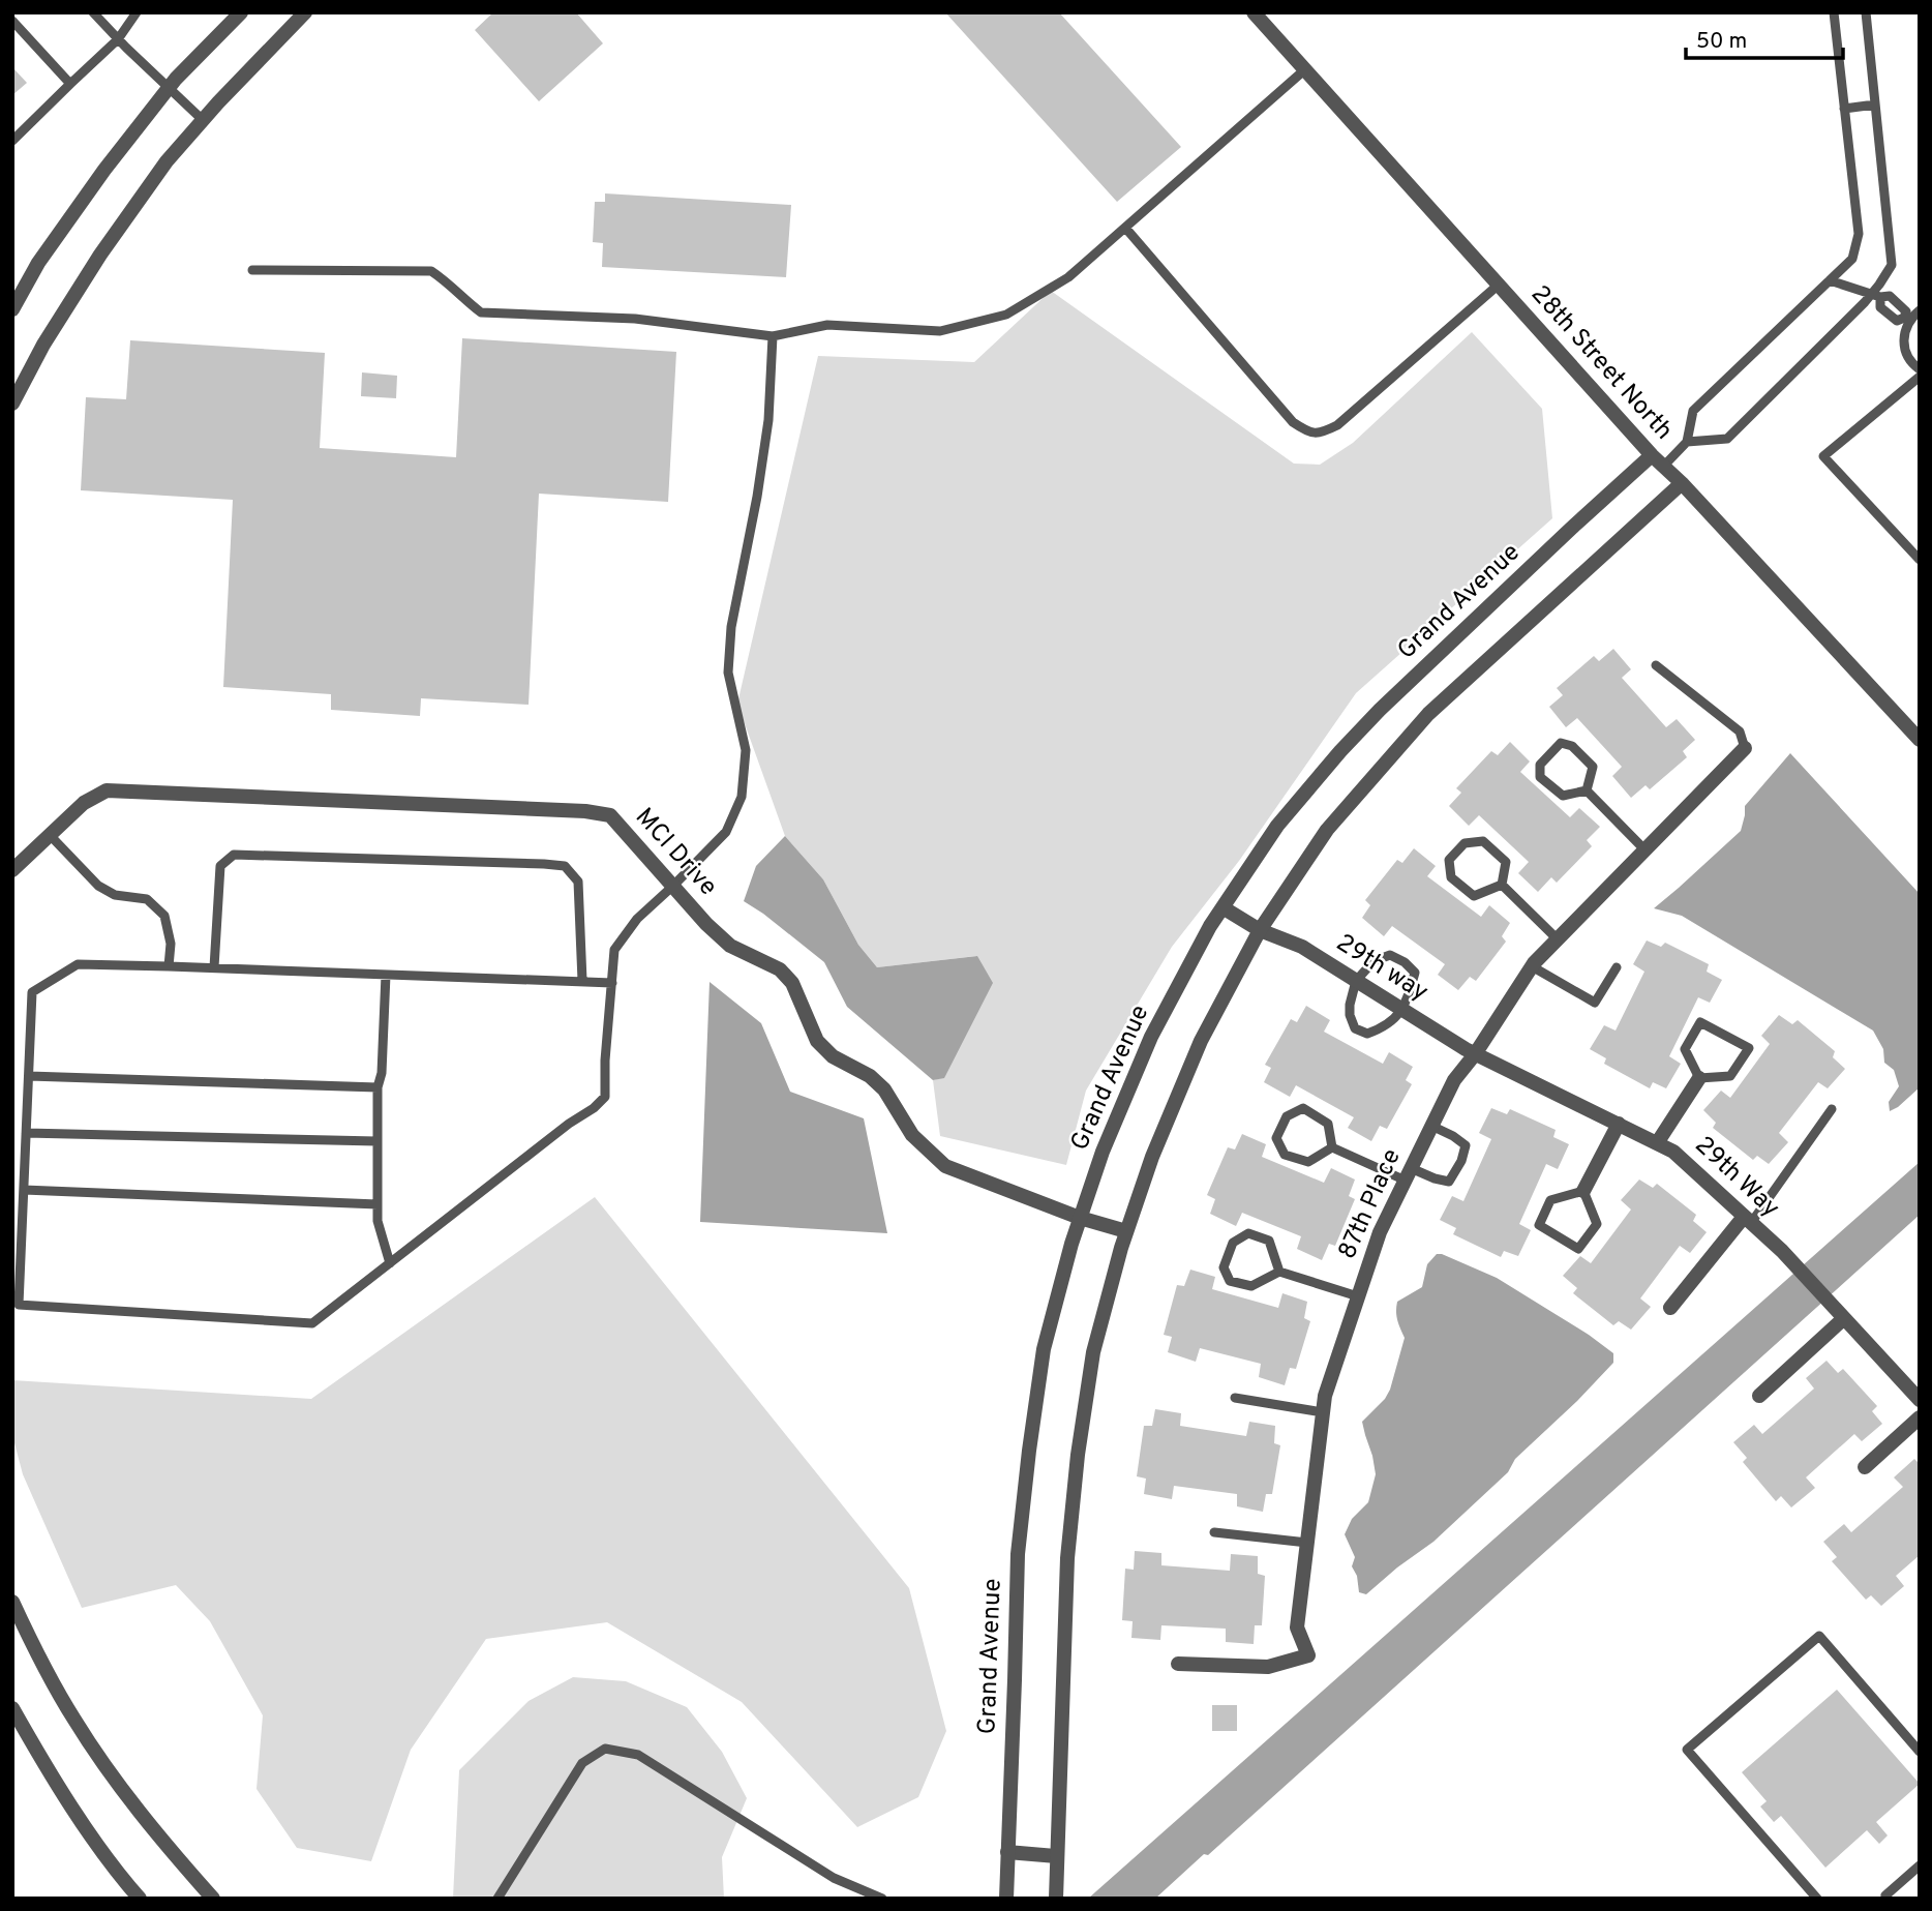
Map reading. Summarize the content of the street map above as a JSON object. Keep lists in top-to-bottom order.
{
  "streets": {
    "street": [
      "28th Street North",
      "Grand Avenue",
      "MCI Drive",
      "29th way",
      "29th Way",
      "87th Place"
    ]
  },
  "crossings": [
    ["28th Street North", "Grand Avenue"],
    ["Grand Avenue", "MCI Drive"],
    ["Grand Avenue", "29th way"],
    ["29th way", "29th Way"],
    ["29th way", "87th Place"],
    ["29th Way", "87th Place"]
  ],
  "scale_bar": "50 m"
}
